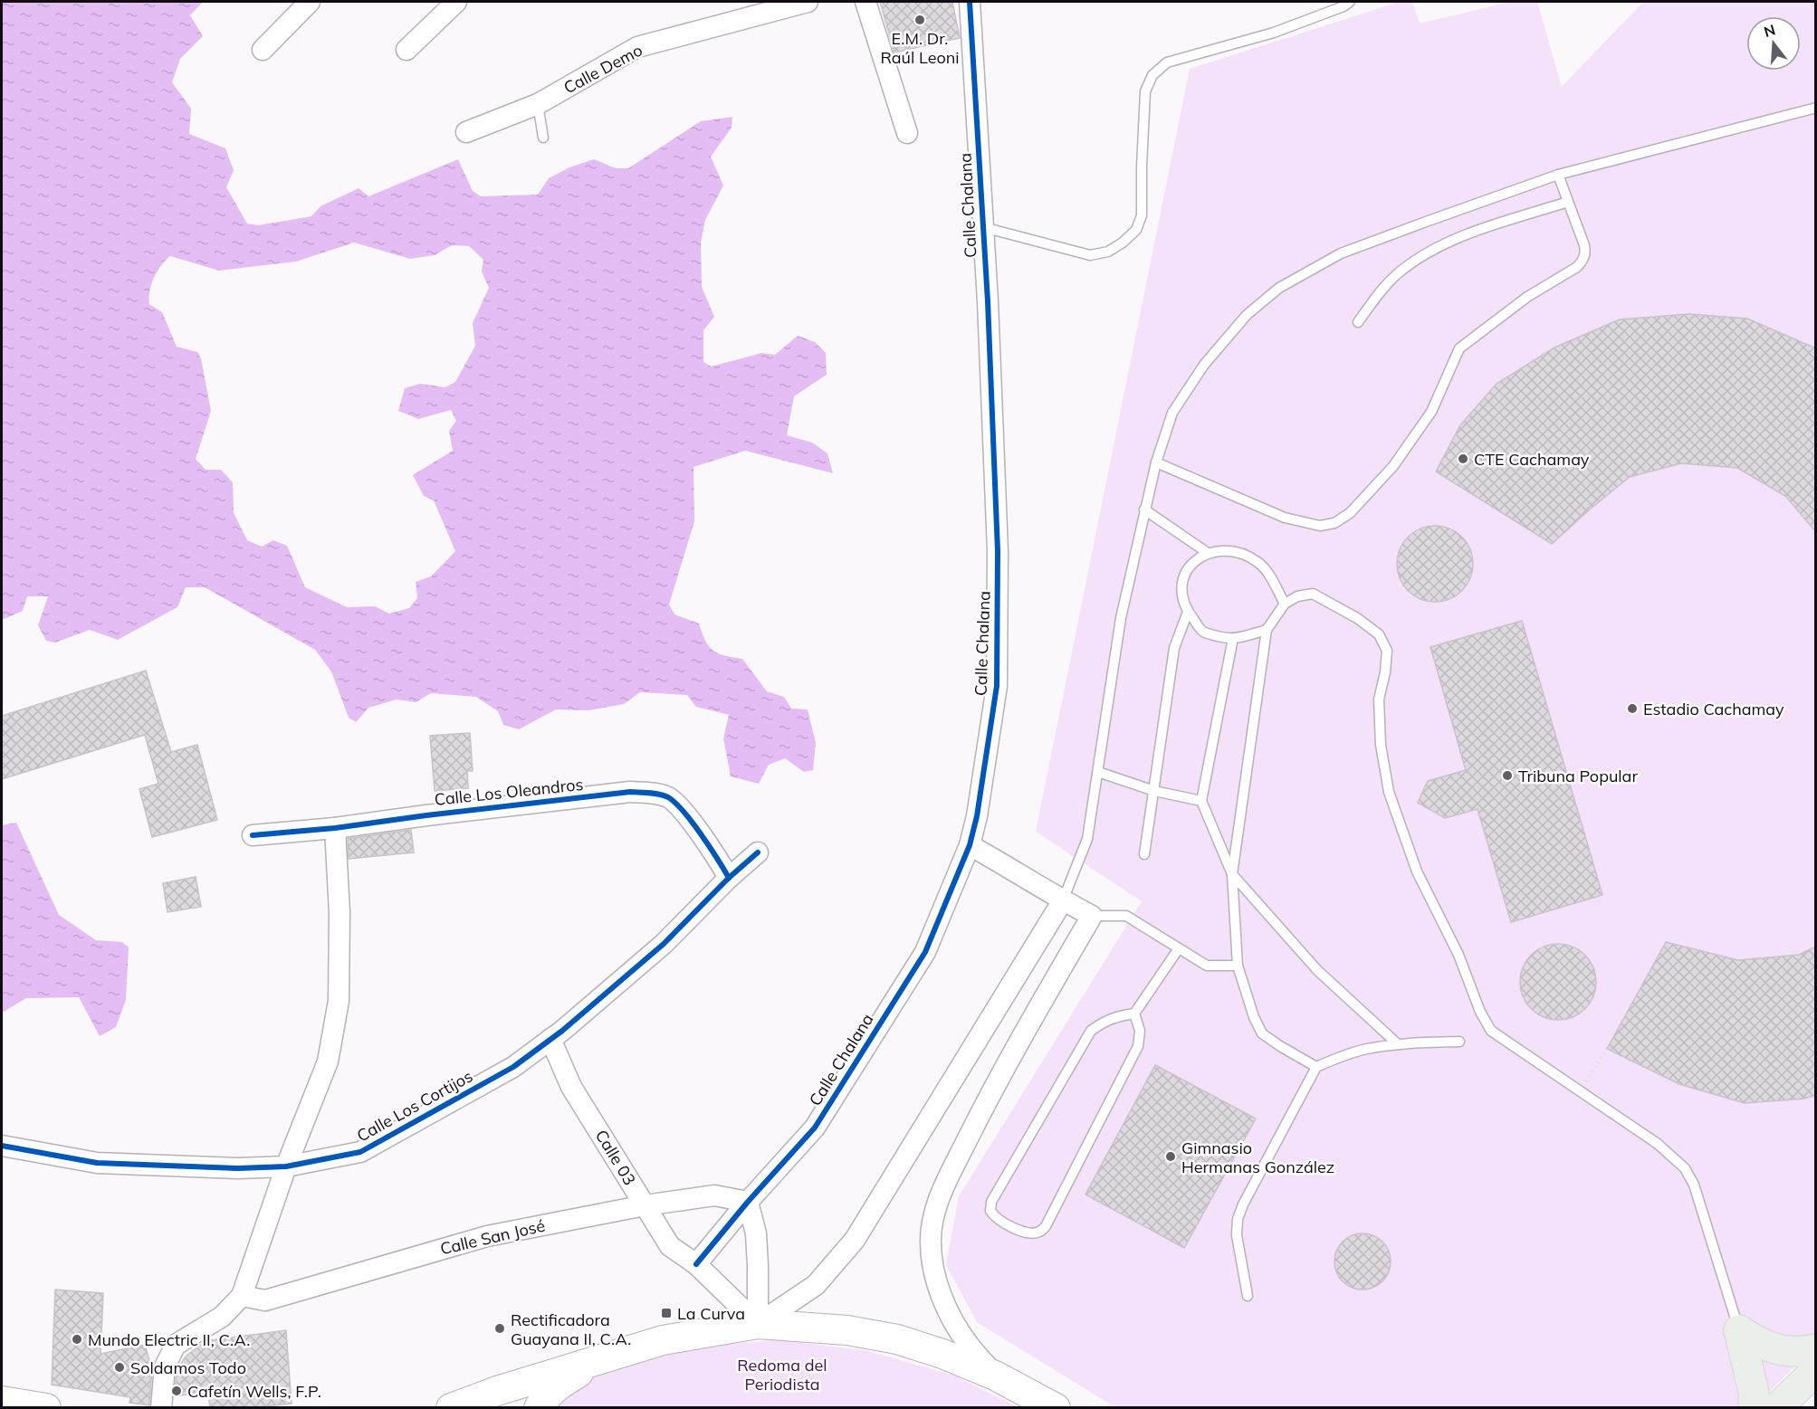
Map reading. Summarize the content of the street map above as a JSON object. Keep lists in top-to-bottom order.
{
  "streets": {
    "street": [
      "Calle Demo",
      "Calle Chalana",
      "Calle Los Oleandros",
      "Calle Los Cortijos",
      "Calle 03",
      "Calle San José"
    ]
  },
  "crossings": [
    ["Calle Chalana", "Calle 03"],
    ["Calle Chalana", "Calle San José"],
    ["Calle Los Oleandros", "Calle Los Cortijos"],
    ["Calle Los Cortijos", "Calle 03"],
    ["Calle 03", "Calle San José"]
  ],
  "parks": ["Redoma del Periodista"],
  "places": {
    "other": [
      "E.M. Dr. Raúl Leoni",
      "CTE Cachamay",
      "Estadio Cachamay",
      "Tribuna Popular",
      "Gimnasio Hermanas González",
      "Rectificadora Guayana II, C.A.",
      "Mundo Electric II, C.A.",
      "Soldamos Todo",
      "Cafetín Wells, F.P."
    ],
    "transit": ["La Curva"]
  },
  "north": "top"
}
